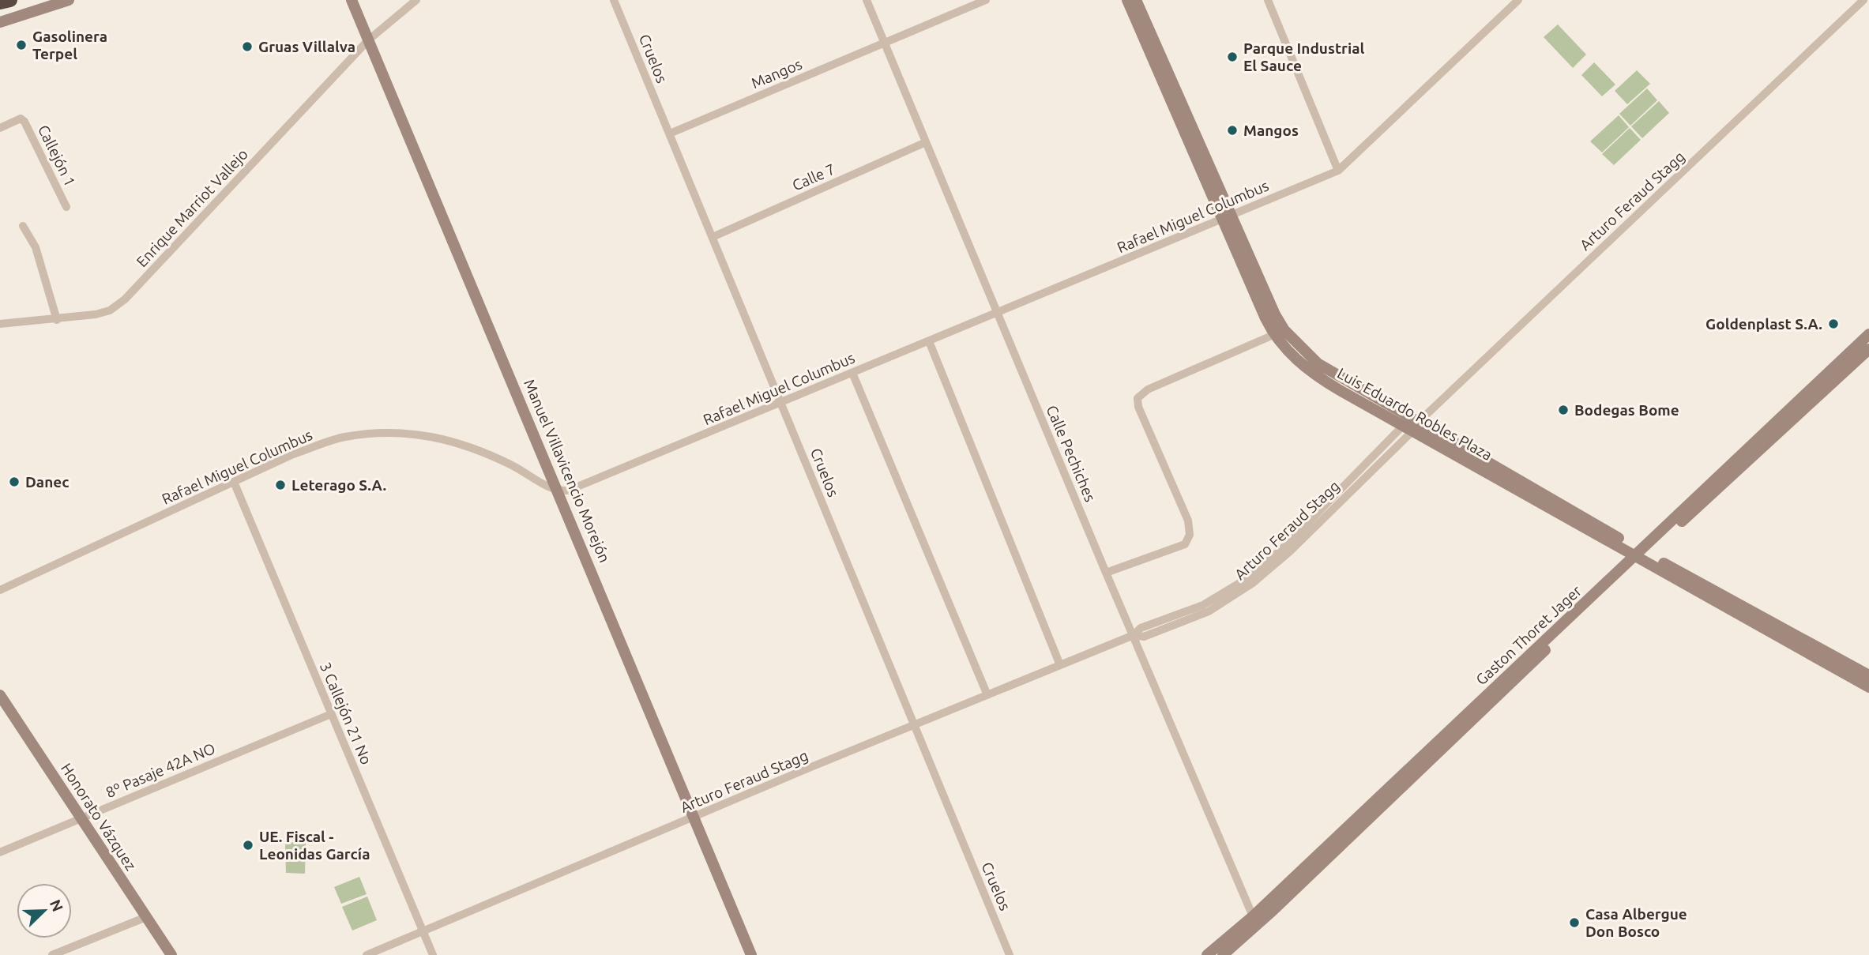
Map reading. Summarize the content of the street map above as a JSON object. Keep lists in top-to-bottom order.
{
  "streets": {
    "street": [
      "Cruelos",
      "Mangos",
      "Callejón 1",
      "Calle 7",
      "Arturo Feraud Stagg",
      "Enrique Marriot Vallejo",
      "Rafael Miguel Columbus",
      "Luis Eduardo Robles Plaza",
      "Calle Pechiches",
      "Manuel Villavicencio Morejón",
      "Gaston Thoret Jager",
      "3 Callejón 21 No",
      "8º Pasaje 42A NO",
      "Honorato Vázquez"
    ]
  },
  "crossings": [
    ["Cruelos", "Mangos"],
    ["Cruelos", "Calle 7"],
    ["Cruelos", "Arturo Feraud Stagg"],
    ["Cruelos", "Rafael Miguel Columbus"],
    ["Mangos", "Calle Pechiches"],
    ["Calle 7", "Calle Pechiches"],
    ["Arturo Feraud Stagg", "Luis Eduardo Robles Plaza"],
    ["Arturo Feraud Stagg", "Calle Pechiches"],
    ["Arturo Feraud Stagg", "Manuel Villavicencio Morejón"],
    ["Arturo Feraud Stagg", "3 Callejón 21 No"],
    ["Enrique Marriot Vallejo", "Manuel Villavicencio Morejón"],
    ["Rafael Miguel Columbus", "Luis Eduardo Robles Plaza"],
    ["Rafael Miguel Columbus", "Calle Pechiches"],
    ["Rafael Miguel Columbus", "Manuel Villavicencio Morejón"],
    ["Rafael Miguel Columbus", "3 Callejón 21 No"],
    ["Luis Eduardo Robles Plaza", "Gaston Thoret Jager"],
    ["Calle Pechiches", "Gaston Thoret Jager"],
    ["3 Callejón 21 No", "8º Pasaje 42A NO"],
    ["8º Pasaje 42A NO", "Honorato Vázquez"]
  ],
  "places": [
    "Gasolinera Terpel",
    "Gruas Villalva",
    "Parque Industrial El Sauce",
    "Mangos",
    "Goldenplast S.A.",
    "Bodegas Bome",
    "Danec",
    "Leterago S.A.",
    "UE. Fiscal - Leonidas García",
    "Casa Albergue Don Bosco"
  ],
  "north": "top right"
}
